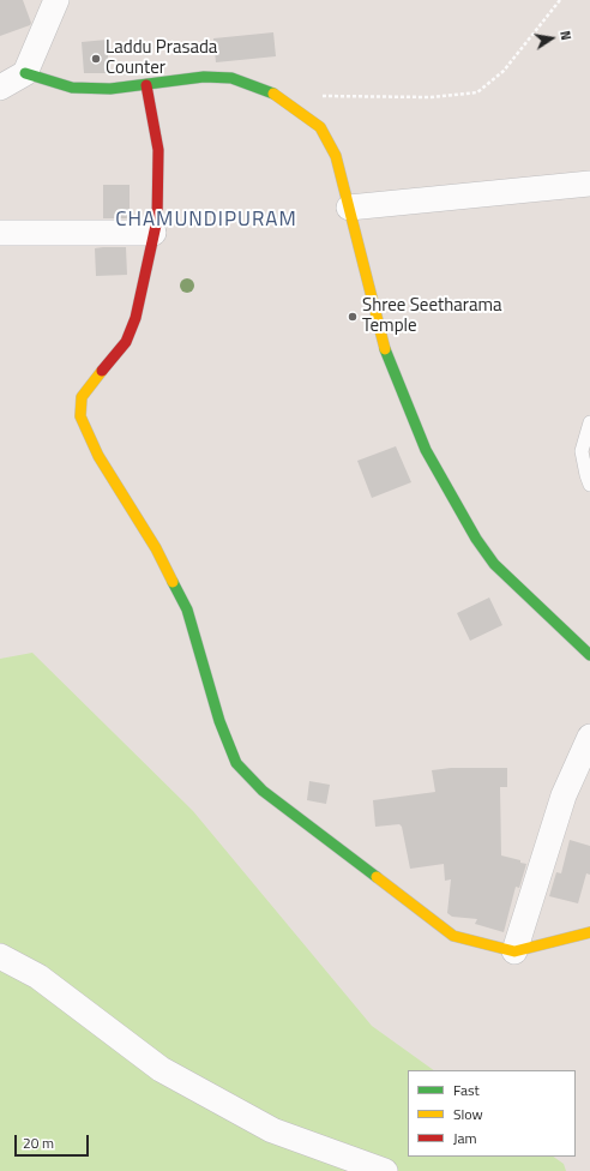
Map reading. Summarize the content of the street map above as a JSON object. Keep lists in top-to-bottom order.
{
  "districts": ["CHAMUNDIPURAM"],
  "places": ["Laddu Prasada Counter", "Shree Seetharama Temple"],
  "legend": ["Fast", "Slow", "Jam"],
  "scale_bar": "20 m",
  "north": "right"
}
